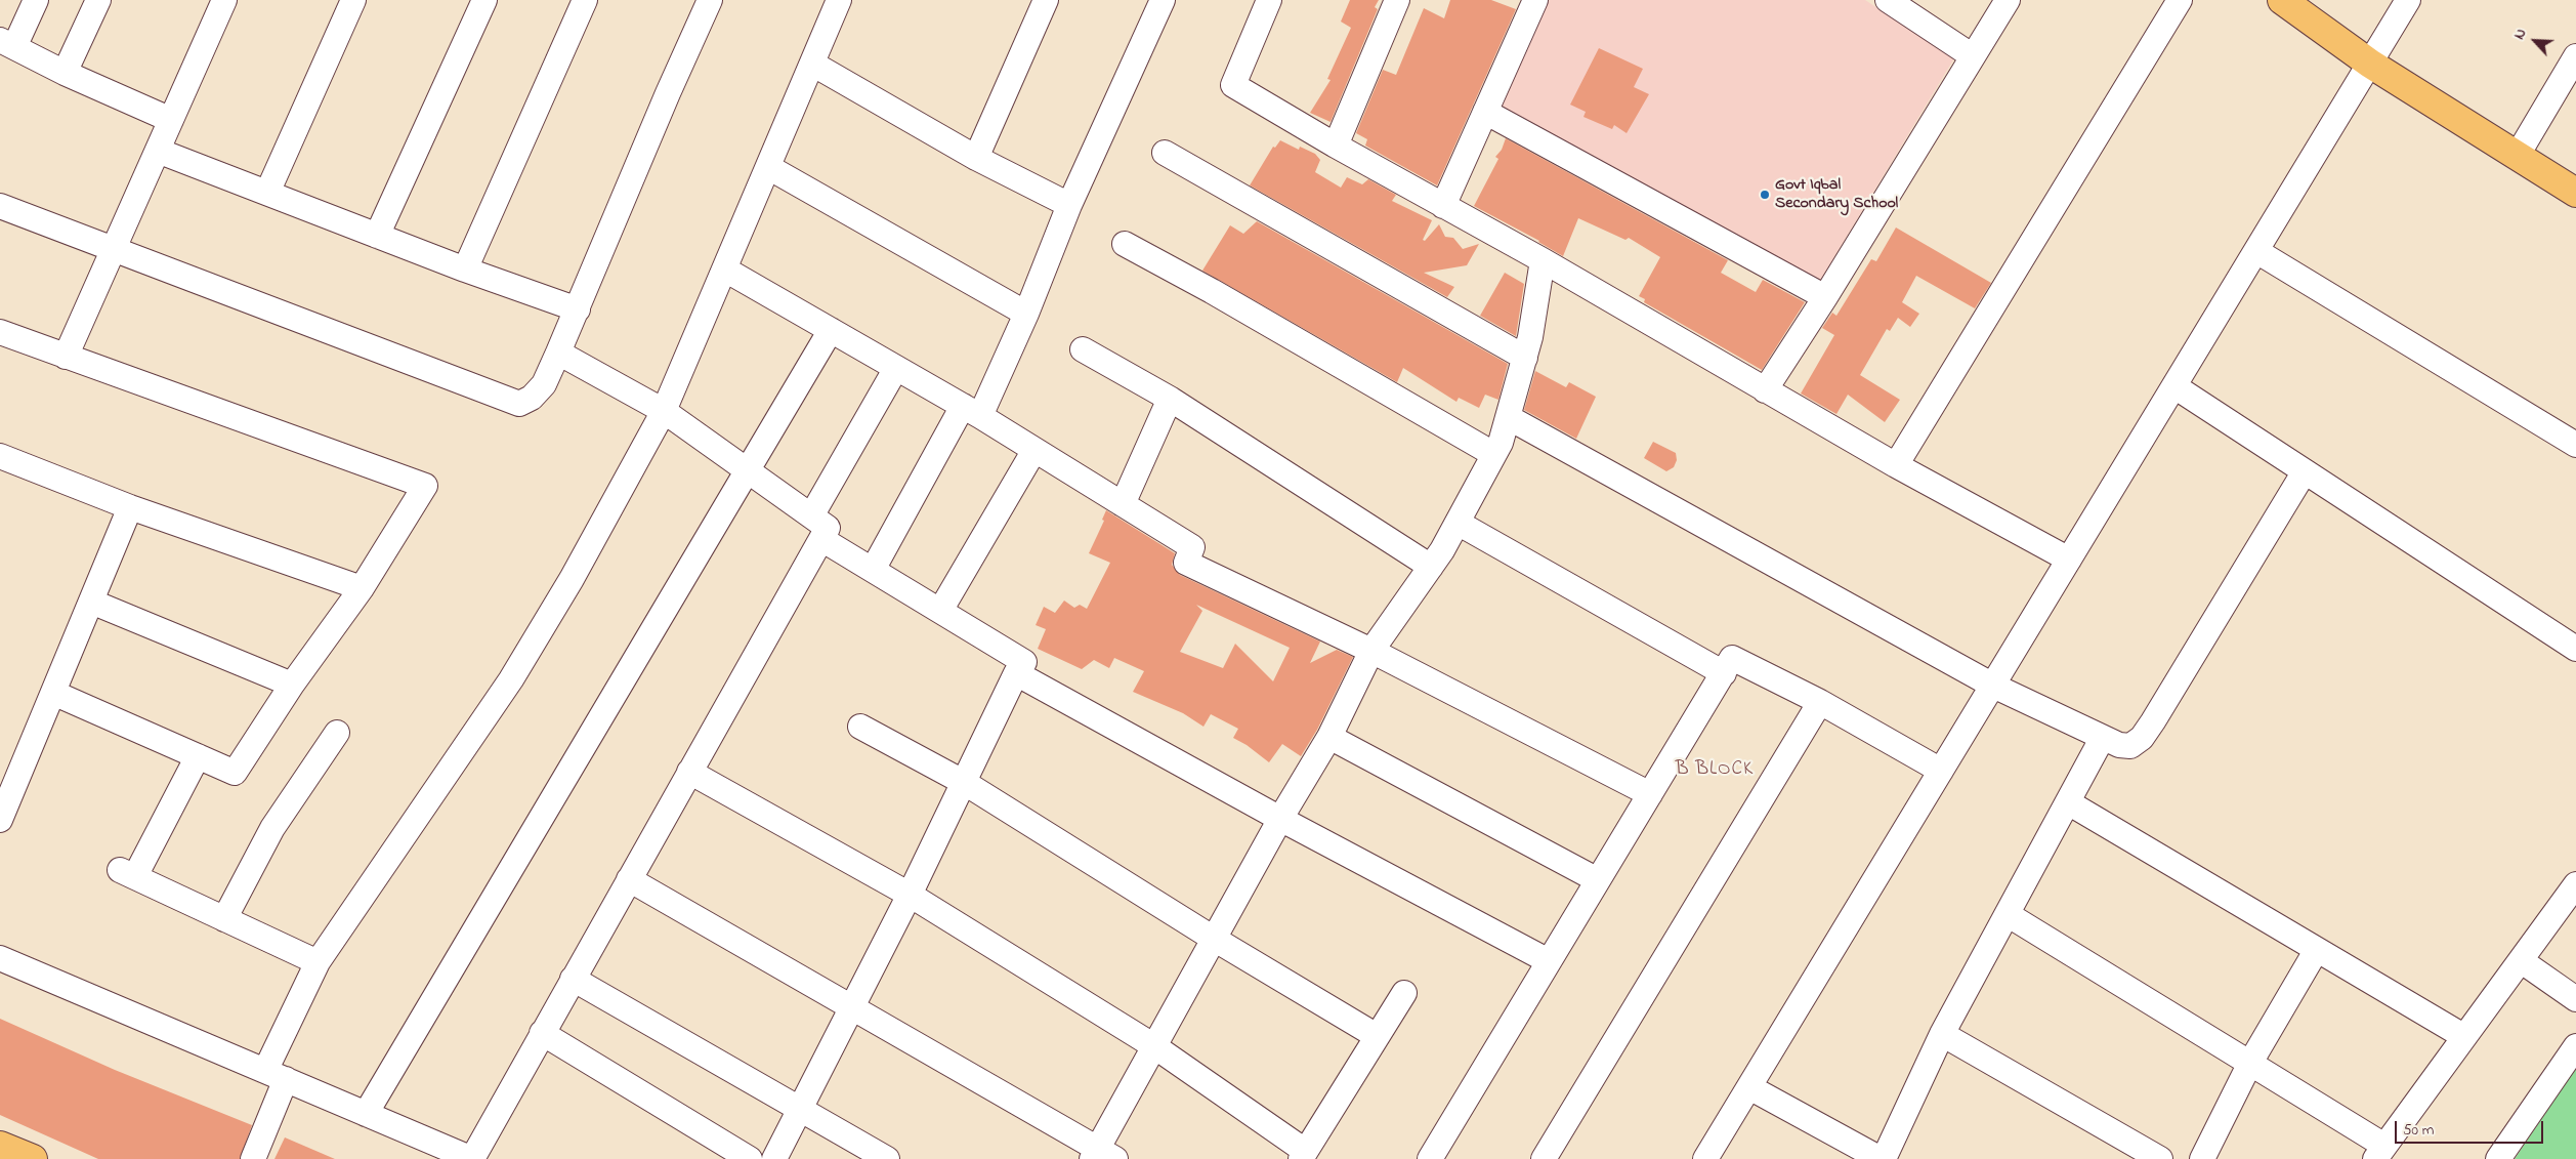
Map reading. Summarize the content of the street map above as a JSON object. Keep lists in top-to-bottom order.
{
  "districts": ["B BLOCK"],
  "places": ["Govt Iqbal Secondary School"],
  "scale_bar": "50 m",
  "north": "top left"
}
